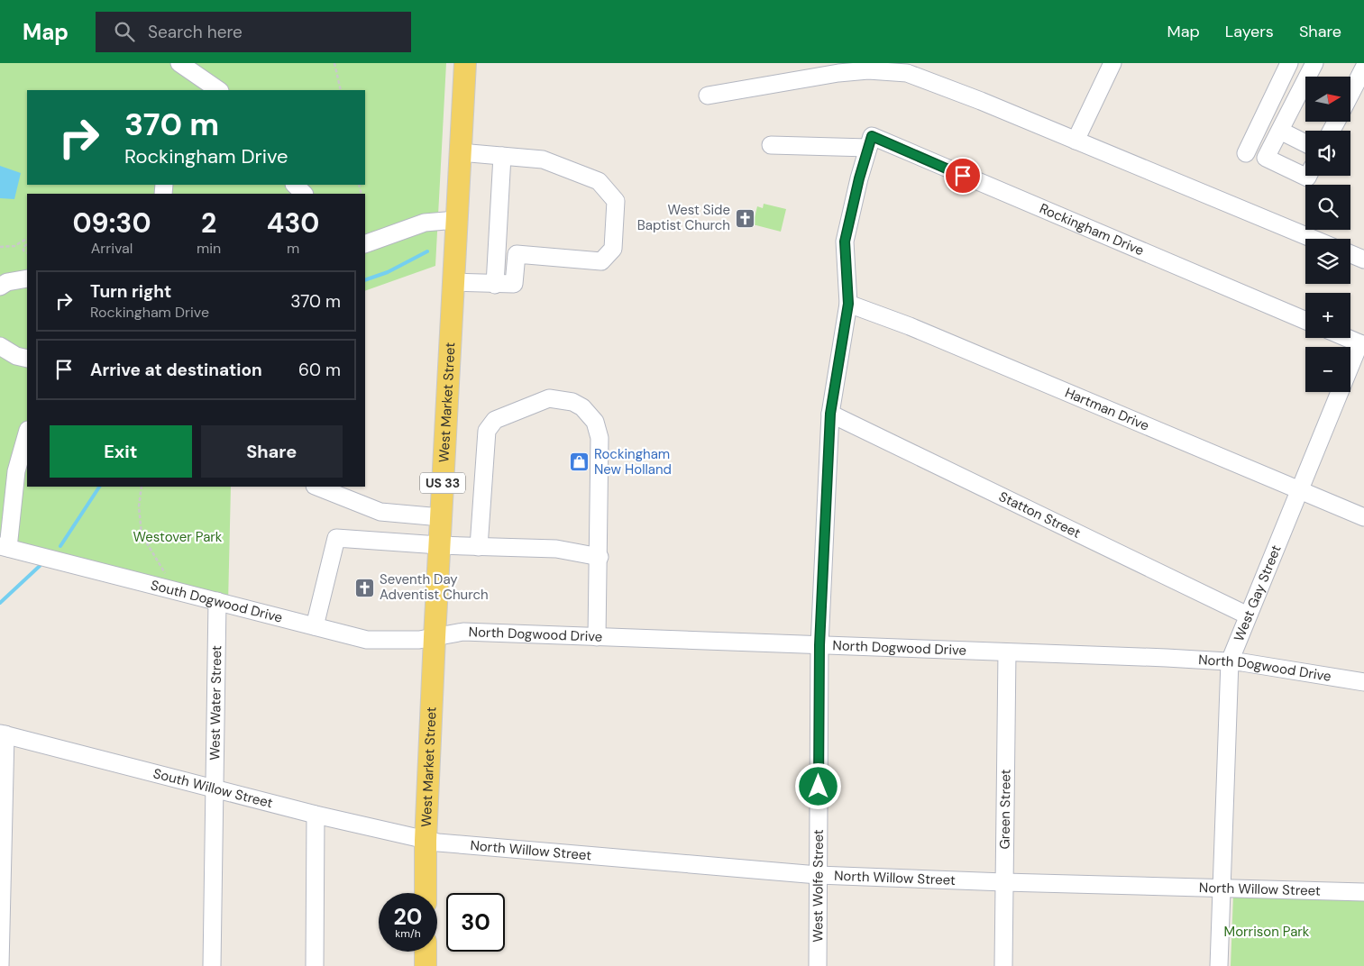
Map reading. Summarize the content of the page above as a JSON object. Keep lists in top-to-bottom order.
{
  "streets": {
    "main road": ["West Market Street", "US 33"],
    "street": [
      "Rockingham Drive",
      "Hartman Drive",
      "Statton Street",
      "West Gay Street",
      "South Dogwood Drive",
      "North Dogwood Drive",
      "West Water Street",
      "South Willow Street",
      "Green Street",
      "North Willow Street",
      "West Wolfe Street"
    ]
  },
  "crossings": [
    ["Rockingham Drive", "West Wolfe Street"],
    ["West Market Street", "South Dogwood Drive"],
    ["West Market Street", "North Dogwood Drive"],
    ["West Market Street", "South Willow Street"],
    ["West Market Street", "North Willow Street"],
    ["Hartman Drive", "West Gay Street"],
    ["Hartman Drive", "West Wolfe Street"],
    ["Statton Street", "West Gay Street"],
    ["Statton Street", "West Wolfe Street"],
    ["West Gay Street", "North Dogwood Drive"],
    ["West Gay Street", "North Willow Street"],
    ["South Dogwood Drive", "North Dogwood Drive"],
    ["South Dogwood Drive", "West Water Street"],
    ["North Dogwood Drive", "Green Street"],
    ["North Dogwood Drive", "West Wolfe Street"],
    ["West Water Street", "South Willow Street"],
    ["South Willow Street", "North Willow Street"],
    ["Green Street", "North Willow Street"],
    ["North Willow Street", "West Wolfe Street"]
  ],
  "parks": ["Westover Park", "Morrison Park"],
  "places": {
    "church": ["West Side Baptist Church", "Seventh Day Adventist Church"],
    "shop": ["Rockingham New Holland"]
  },
  "north": "right",
  "page": {
    "header": "Map",
    "search": "Search here",
    "nav": ["Map", "Layers", "Share"],
    "map_buttons": ["+", "−"],
    "turn": ["370 m", "Rockingham Drive"],
    "eta": [
      "09:30",
      "Arrival",
      "2",
      "min",
      "430",
      "m"
    ],
    "list": [
      {
        "name": "Turn right",
        "note": "Rockingham Drive",
        "value": "370 m"
      },
      {
        "name": "Arrive at destination",
        "value": "60 m"
      }
    ],
    "buttons": ["Exit", "Share"],
    "speed": "20 km/h",
    "limit": "30"
  }
}
